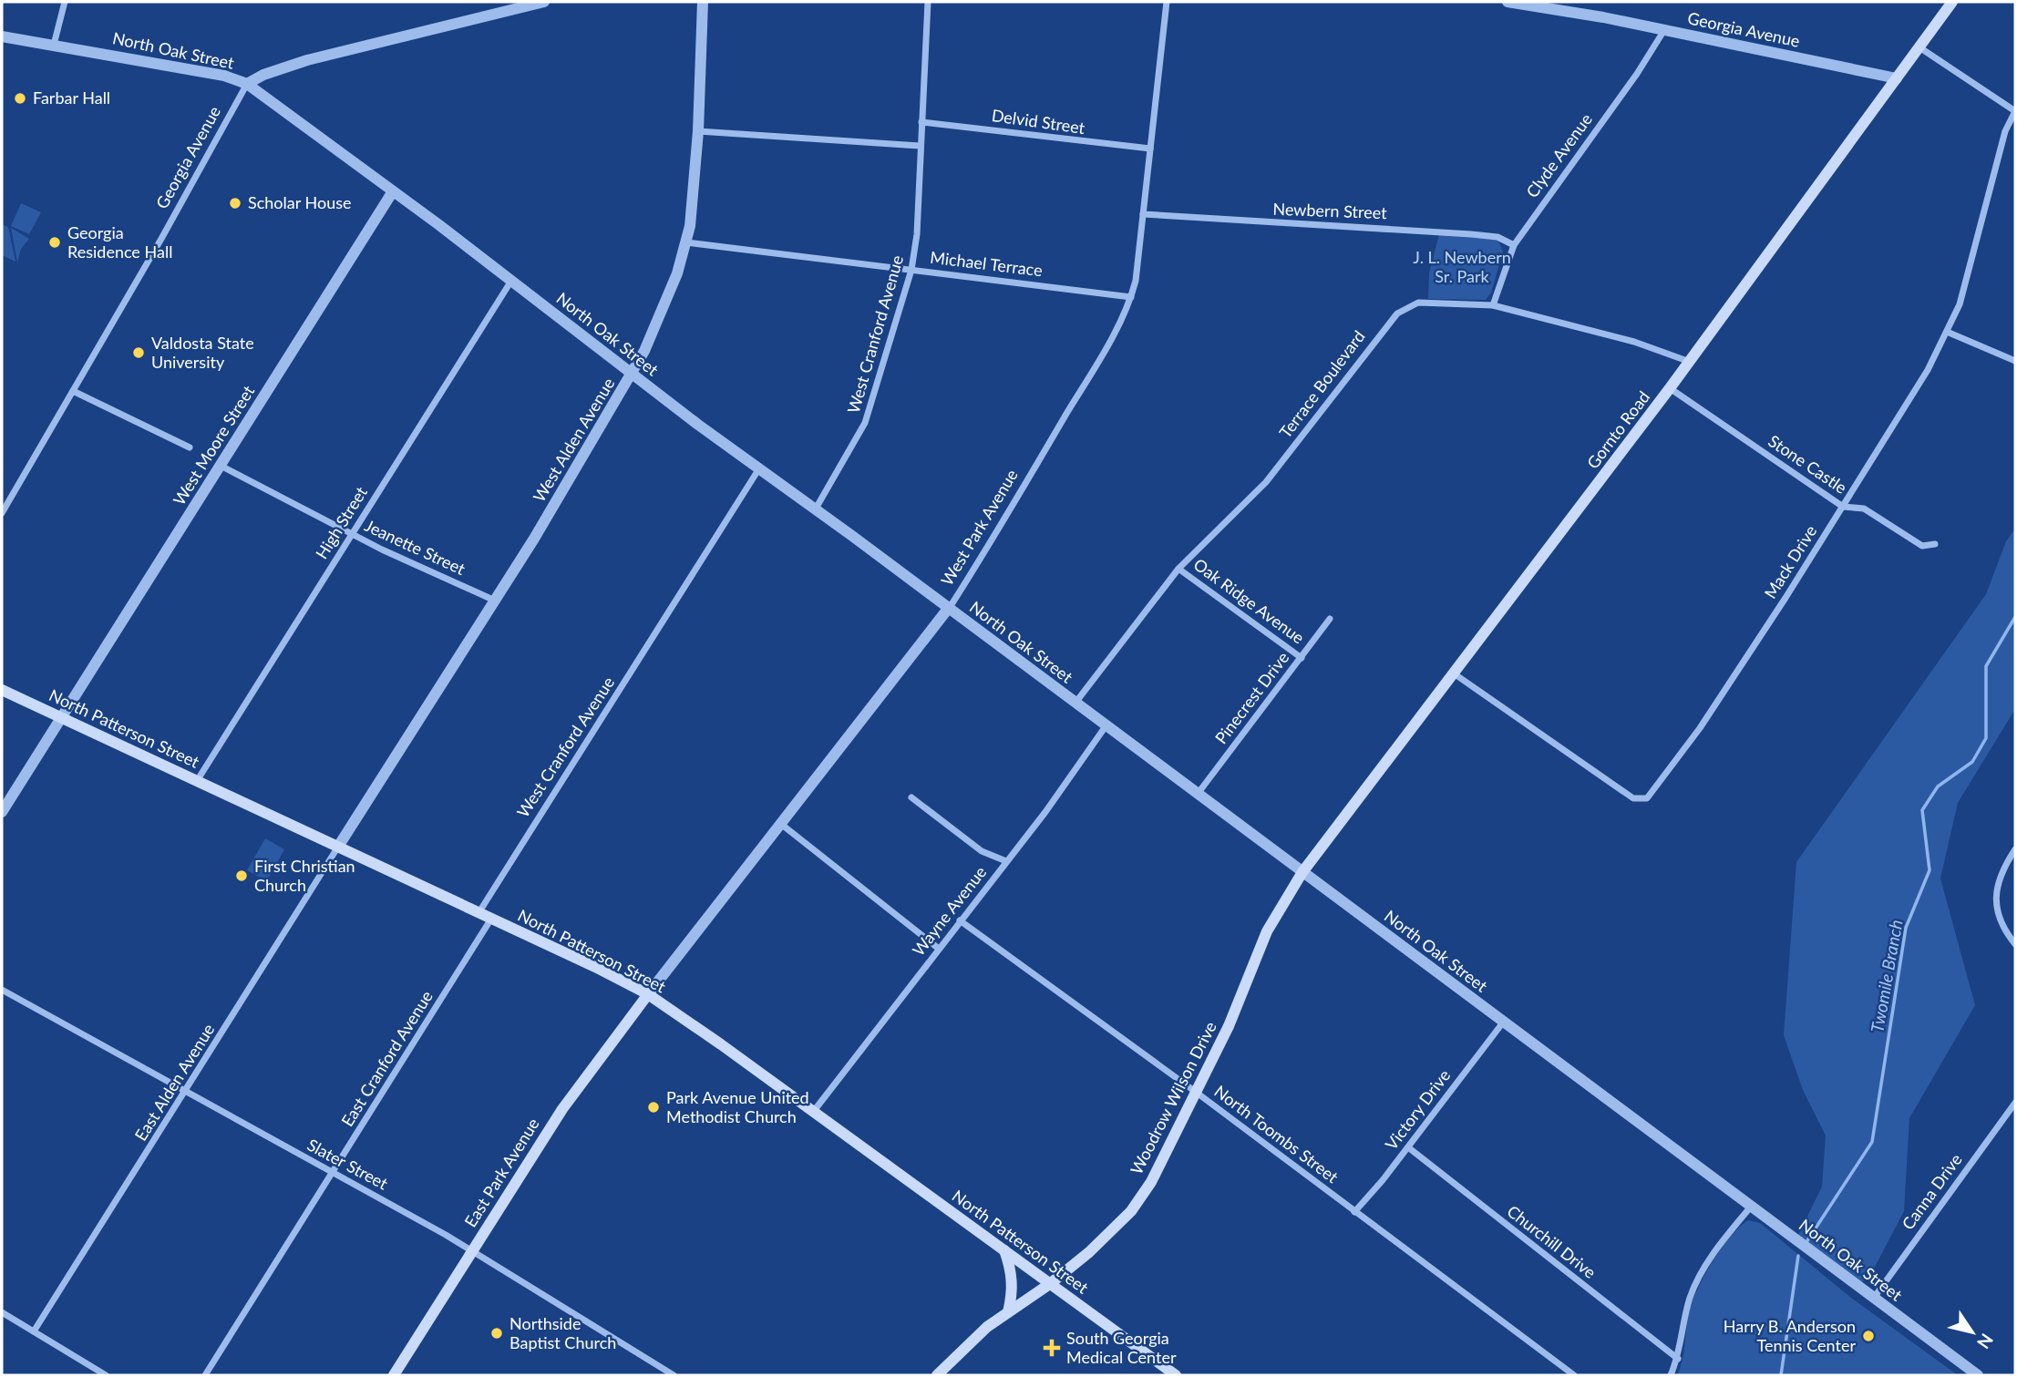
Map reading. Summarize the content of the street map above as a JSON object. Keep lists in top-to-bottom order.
{
  "streets": {
    "main road": [
      "Gornto Road",
      "North Patterson Street",
      "Woodrow Wilson Drive",
      "East Park Avenue"
    ],
    "street": [
      "Georgia Avenue",
      "North Oak Street",
      "Delvid Street",
      "Clyde Avenue",
      "Newbern Street",
      "Michael Terrace",
      "West Cranford Avenue",
      "Terrace Boulevard",
      "West Alden Avenue",
      "West Moore Street",
      "Stone Castle",
      "High Street",
      "West Park Avenue",
      "Jeanette Street",
      "Mack Drive",
      "Oak Ridge Avenue",
      "Pinecrest Drive",
      "Wayne Avenue",
      "East Cranford Avenue",
      "East Alden Avenue",
      "Victory Drive",
      "North Toombs Street",
      "Slater Street",
      "Canna Drive",
      "Churchill Drive"
    ]
  },
  "crossings": [
    ["Georgia Avenue", "North Oak Street"],
    ["Georgia Avenue", "Clyde Avenue"],
    ["Georgia Avenue", "Gornto Road"],
    ["North Oak Street", "West Cranford Avenue"],
    ["North Oak Street", "Terrace Boulevard"],
    ["North Oak Street", "Gornto Road"],
    ["North Oak Street", "West Alden Avenue"],
    ["North Oak Street", "West Moore Street"],
    ["North Oak Street", "High Street"],
    ["North Oak Street", "West Park Avenue"],
    ["North Oak Street", "Pinecrest Drive"],
    ["North Oak Street", "Wayne Avenue"],
    ["North Oak Street", "Woodrow Wilson Drive"],
    ["North Oak Street", "Victory Drive"],
    ["North Oak Street", "Canna Drive"],
    ["Delvid Street", "West Cranford Avenue"],
    ["Delvid Street", "West Park Avenue"],
    ["Clyde Avenue", "Newbern Street"],
    ["Clyde Avenue", "Terrace Boulevard"],
    ["Newbern Street", "West Park Avenue"],
    ["Michael Terrace", "West Cranford Avenue"],
    ["Michael Terrace", "West Alden Avenue"],
    ["Michael Terrace", "West Park Avenue"],
    ["West Cranford Avenue", "North Patterson Street"],
    ["Terrace Boulevard", "Gornto Road"],
    ["Terrace Boulevard", "Oak Ridge Avenue"],
    ["Gornto Road", "Stone Castle"],
    ["Gornto Road", "Mack Drive"],
    ["Gornto Road", "Woodrow Wilson Drive"],
    ["West Alden Avenue", "Jeanette Street"],
    ["West Alden Avenue", "North Patterson Street"],
    ["West Alden Avenue", "East Alden Avenue"],
    ["West Moore Street", "Jeanette Street"],
    ["West Moore Street", "North Patterson Street"],
    ["Stone Castle", "Mack Drive"],
    ["High Street", "Jeanette Street"],
    ["High Street", "North Patterson Street"],
    ["West Park Avenue", "North Patterson Street"],
    ["West Park Avenue", "East Park Avenue"],
    ["Oak Ridge Avenue", "Pinecrest Drive"],
    ["North Patterson Street", "Wayne Avenue"],
    ["North Patterson Street", "East Cranford Avenue"],
    ["North Patterson Street", "East Alden Avenue"],
    ["North Patterson Street", "Woodrow Wilson Drive"],
    ["North Patterson Street", "East Park Avenue"],
    ["Wayne Avenue", "North Toombs Street"],
    ["East Cranford Avenue", "Slater Street"],
    ["East Alden Avenue", "Slater Street"],
    ["Woodrow Wilson Drive", "North Toombs Street"],
    ["Victory Drive", "North Toombs Street"],
    ["Victory Drive", "Churchill Drive"],
    ["Slater Street", "East Park Avenue"]
  ],
  "water": ["Twomile Branch"],
  "parks": ["J. L. Newbern Sr. Park"],
  "places": {
    "other": [
      "Farbar Hall",
      "Scholar House",
      "Georgia Residence Hall",
      "Valdosta State University",
      "First Christian Church",
      "Park Avenue United Methodist Church",
      "Northside Baptist Church",
      "Harry B. Anderson Tennis Center"
    ],
    "health": ["South Georgia Medical Center"]
  },
  "north": "bottom right"
}
